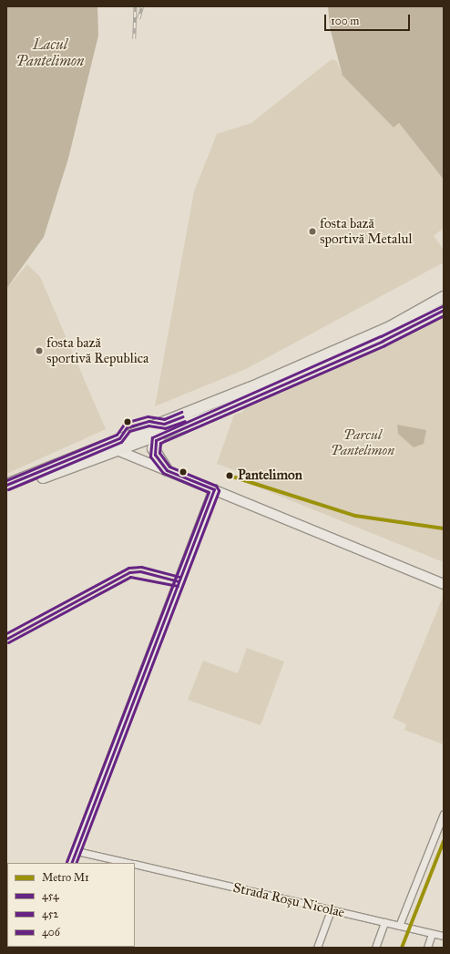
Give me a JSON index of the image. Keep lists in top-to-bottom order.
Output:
{
  "streets": {
    "street": ["Strada Roșu Nicolae"]
  },
  "water": ["Lacul Pantelimon"],
  "parks": ["Parcul Pantelimon"],
  "places": ["fosta bază sportivă Metalul", "fosta bază sportivă Republica", "Pantelimon"],
  "lines": [
    "transit line 406",
    "transit line 454",
    "transit line 452",
    "metro line M1"
  ],
  "legend": [
    "Metro M1",
    "454",
    "452",
    "406"
  ],
  "scale_bar": "100 m"
}
